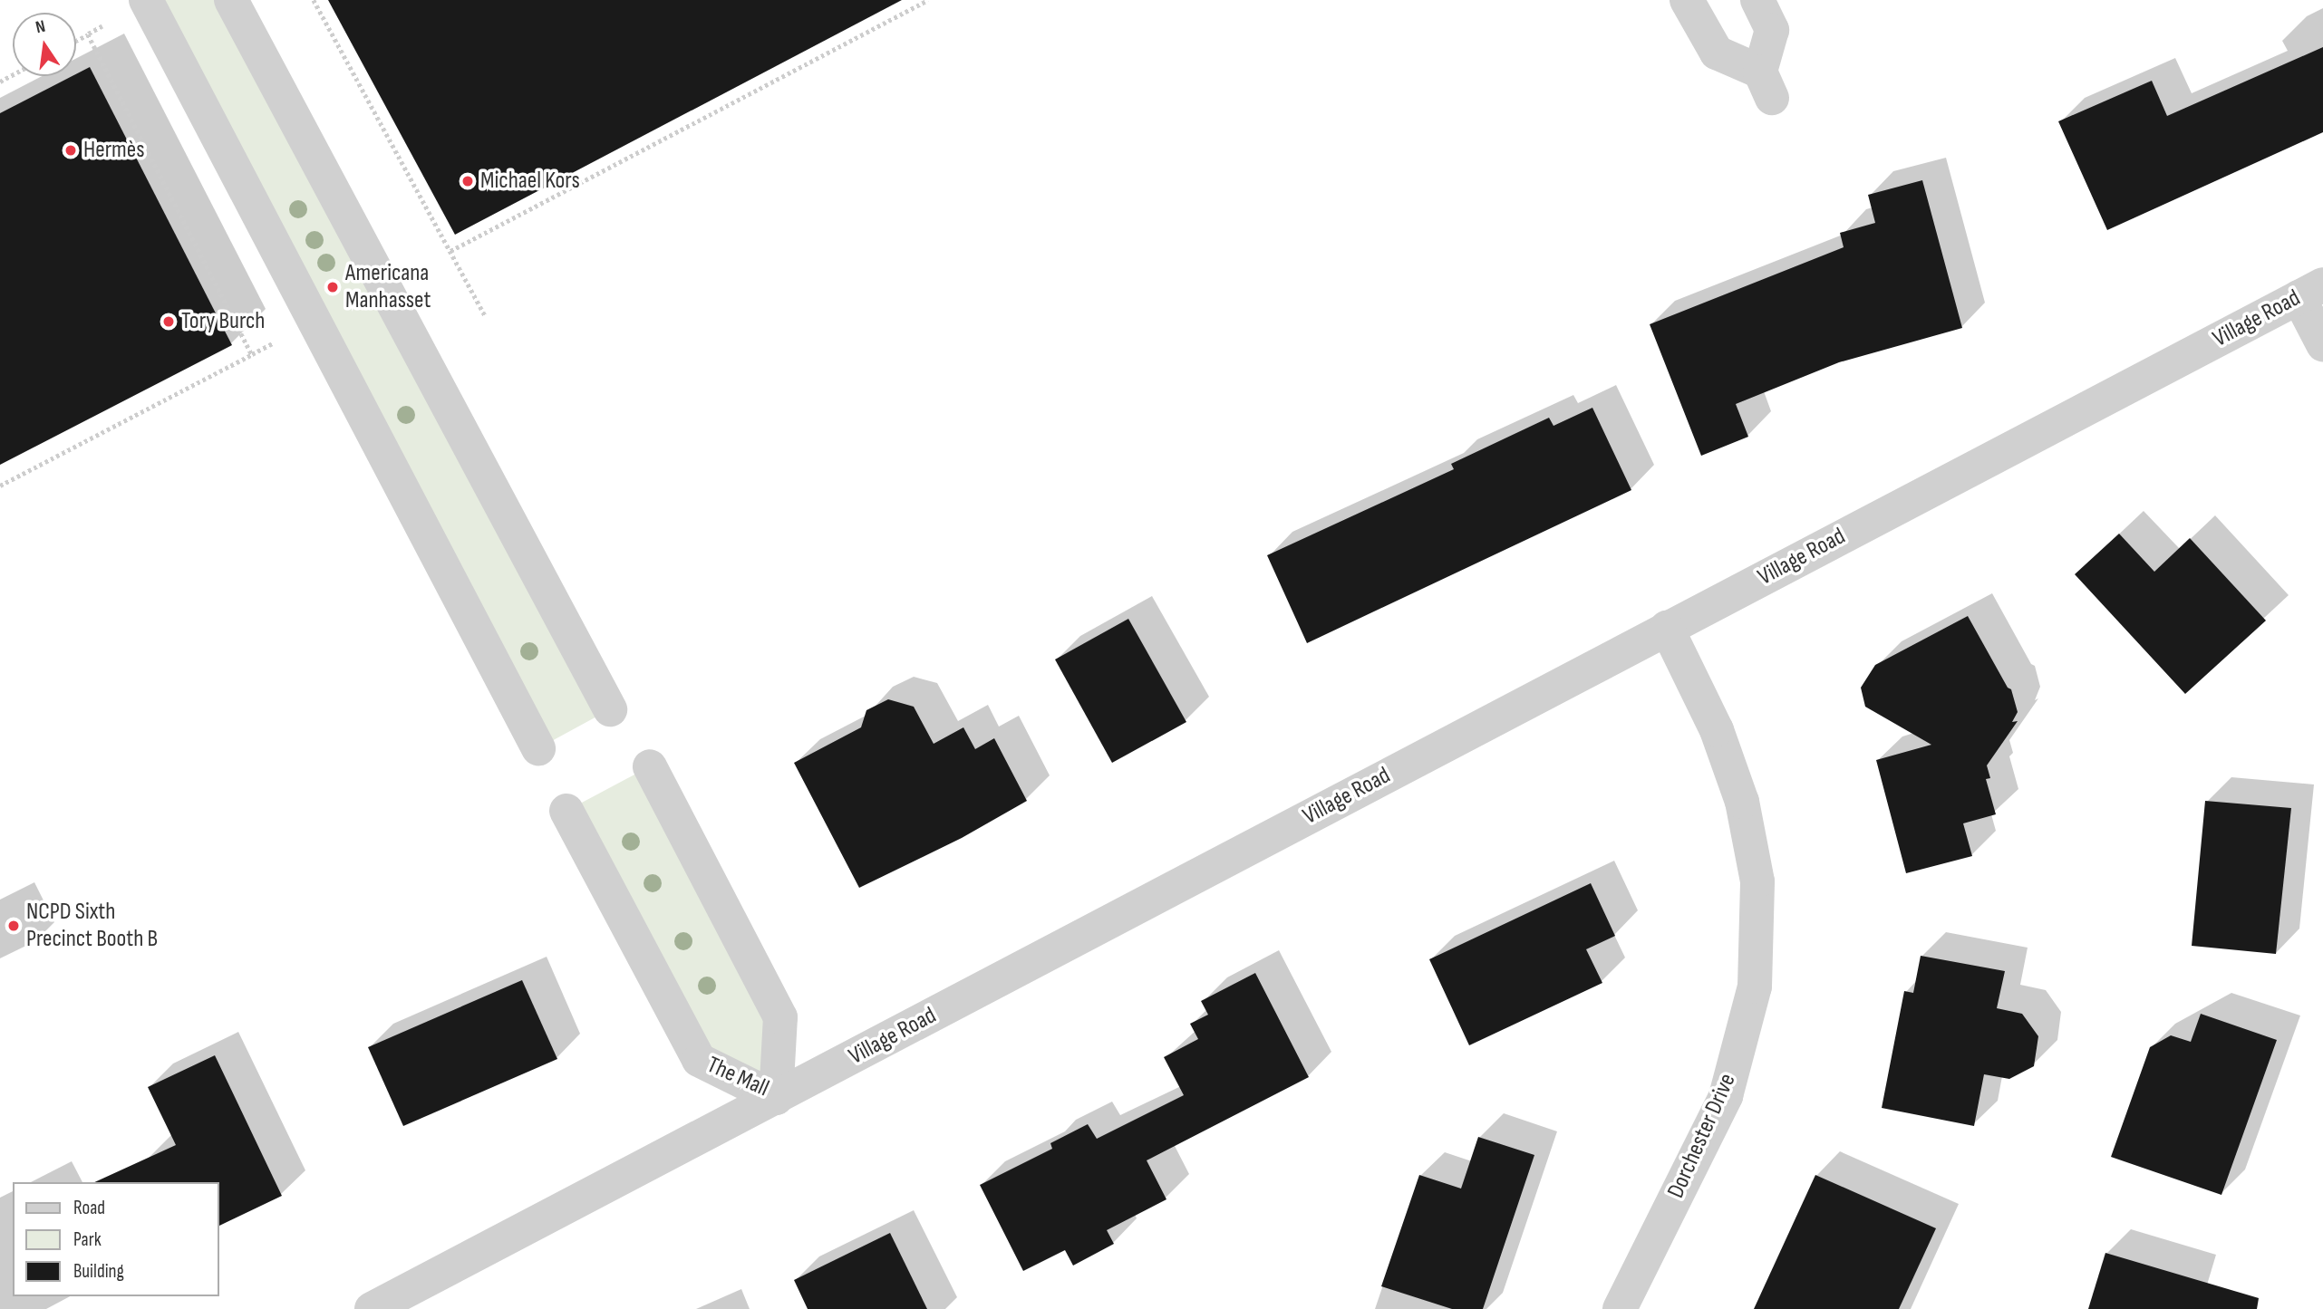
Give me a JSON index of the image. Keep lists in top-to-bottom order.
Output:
{
  "streets": {
    "street": ["Village Road", "The Mall", "Dorchester Drive"]
  },
  "crossings": [
    ["Village Road", "The Mall"],
    ["Village Road", "Dorchester Drive"]
  ],
  "places": [
    "Hermès",
    "Michael Kors",
    "Americana Manhasset",
    "Tory Burch",
    "NCPD Sixth Precinct Booth B"
  ],
  "legend": ["Road", "Park", "Building"],
  "north": "top"
}
